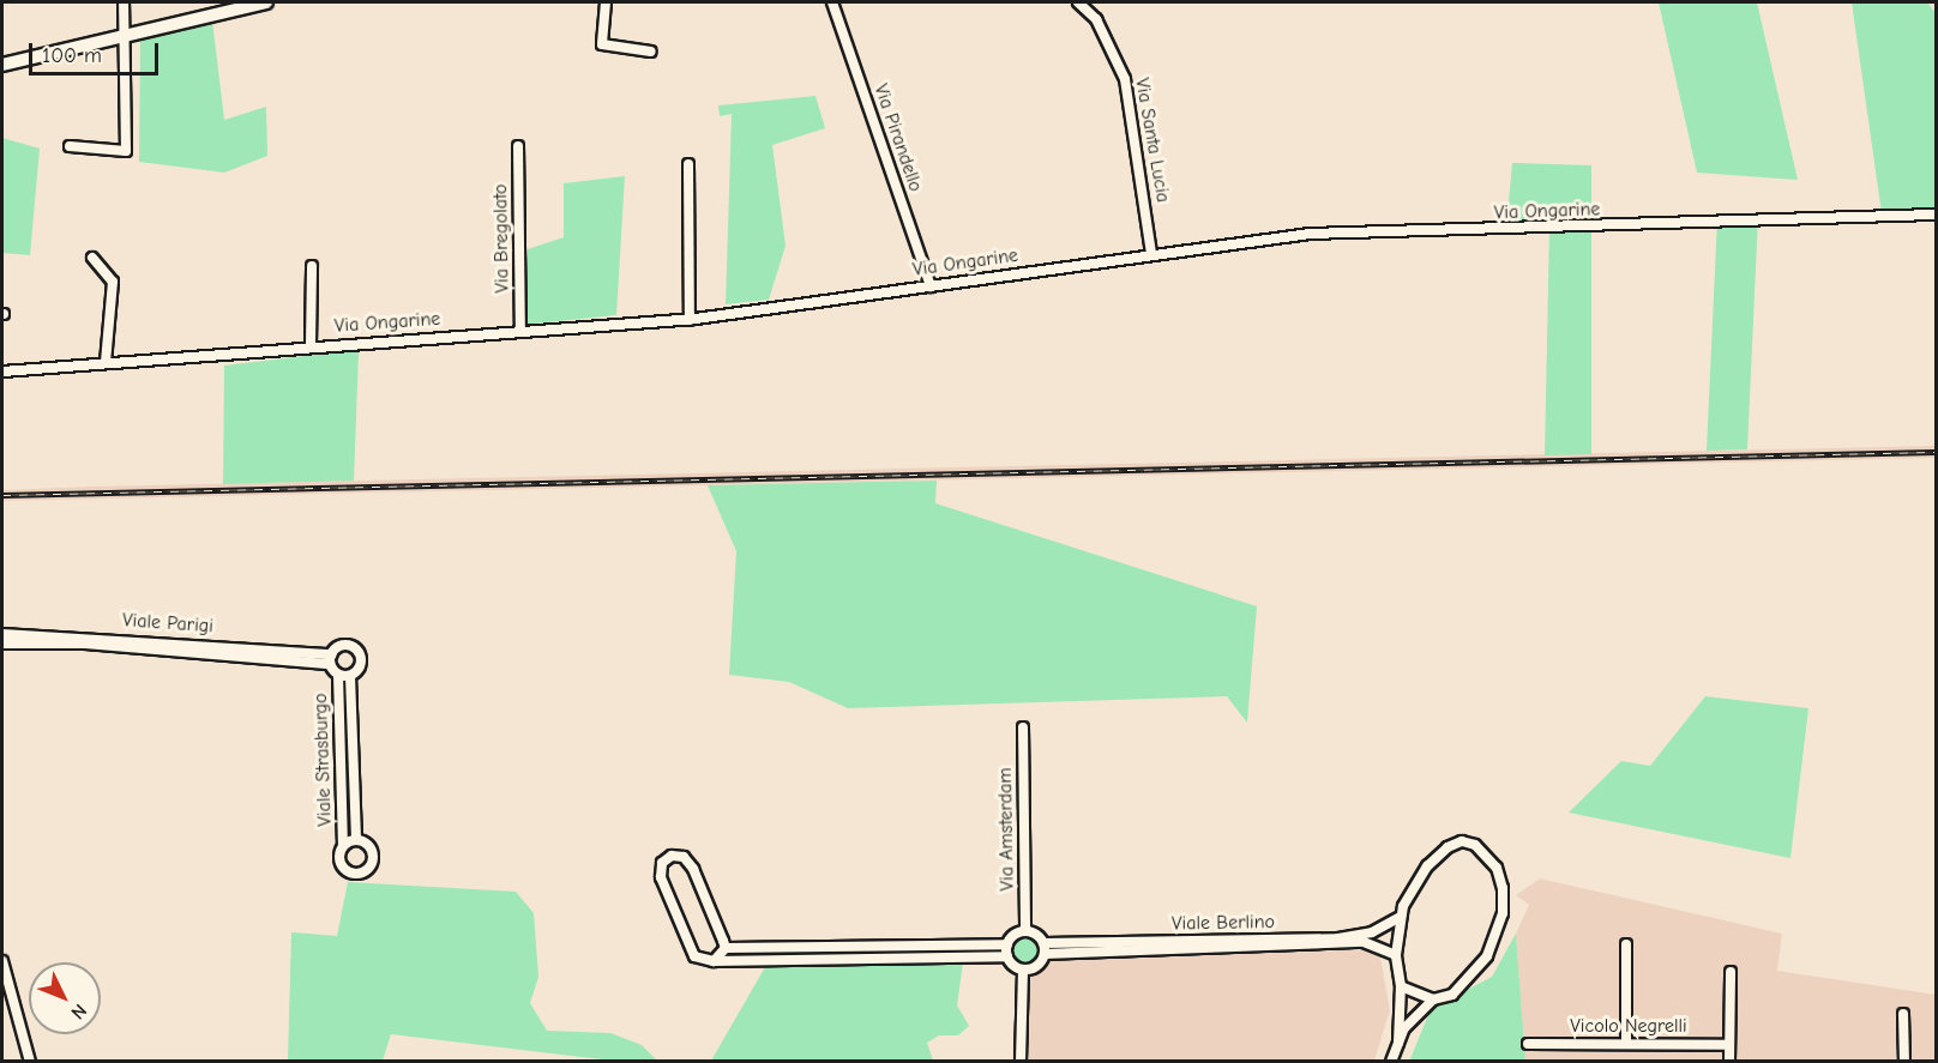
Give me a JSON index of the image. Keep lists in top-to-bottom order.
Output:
{
  "streets": {
    "street": [
      "Via Pirandello",
      "Via Santa Lucia",
      "Via Ongarine",
      "Via Bregolato",
      "Viale Parigi",
      "Viale Strasburgo",
      "Via Amsterdam",
      "Viale Berlino",
      "Vicolo Negrelli"
    ]
  },
  "crossings": [
    ["Via Pirandello", "Via Ongarine"],
    ["Via Santa Lucia", "Via Ongarine"],
    ["Via Ongarine", "Via Bregolato"],
    ["Viale Parigi", "Viale Strasburgo"],
    ["Via Amsterdam", "Viale Berlino"]
  ],
  "scale_bar": "100 m",
  "north": "bottom right"
}
